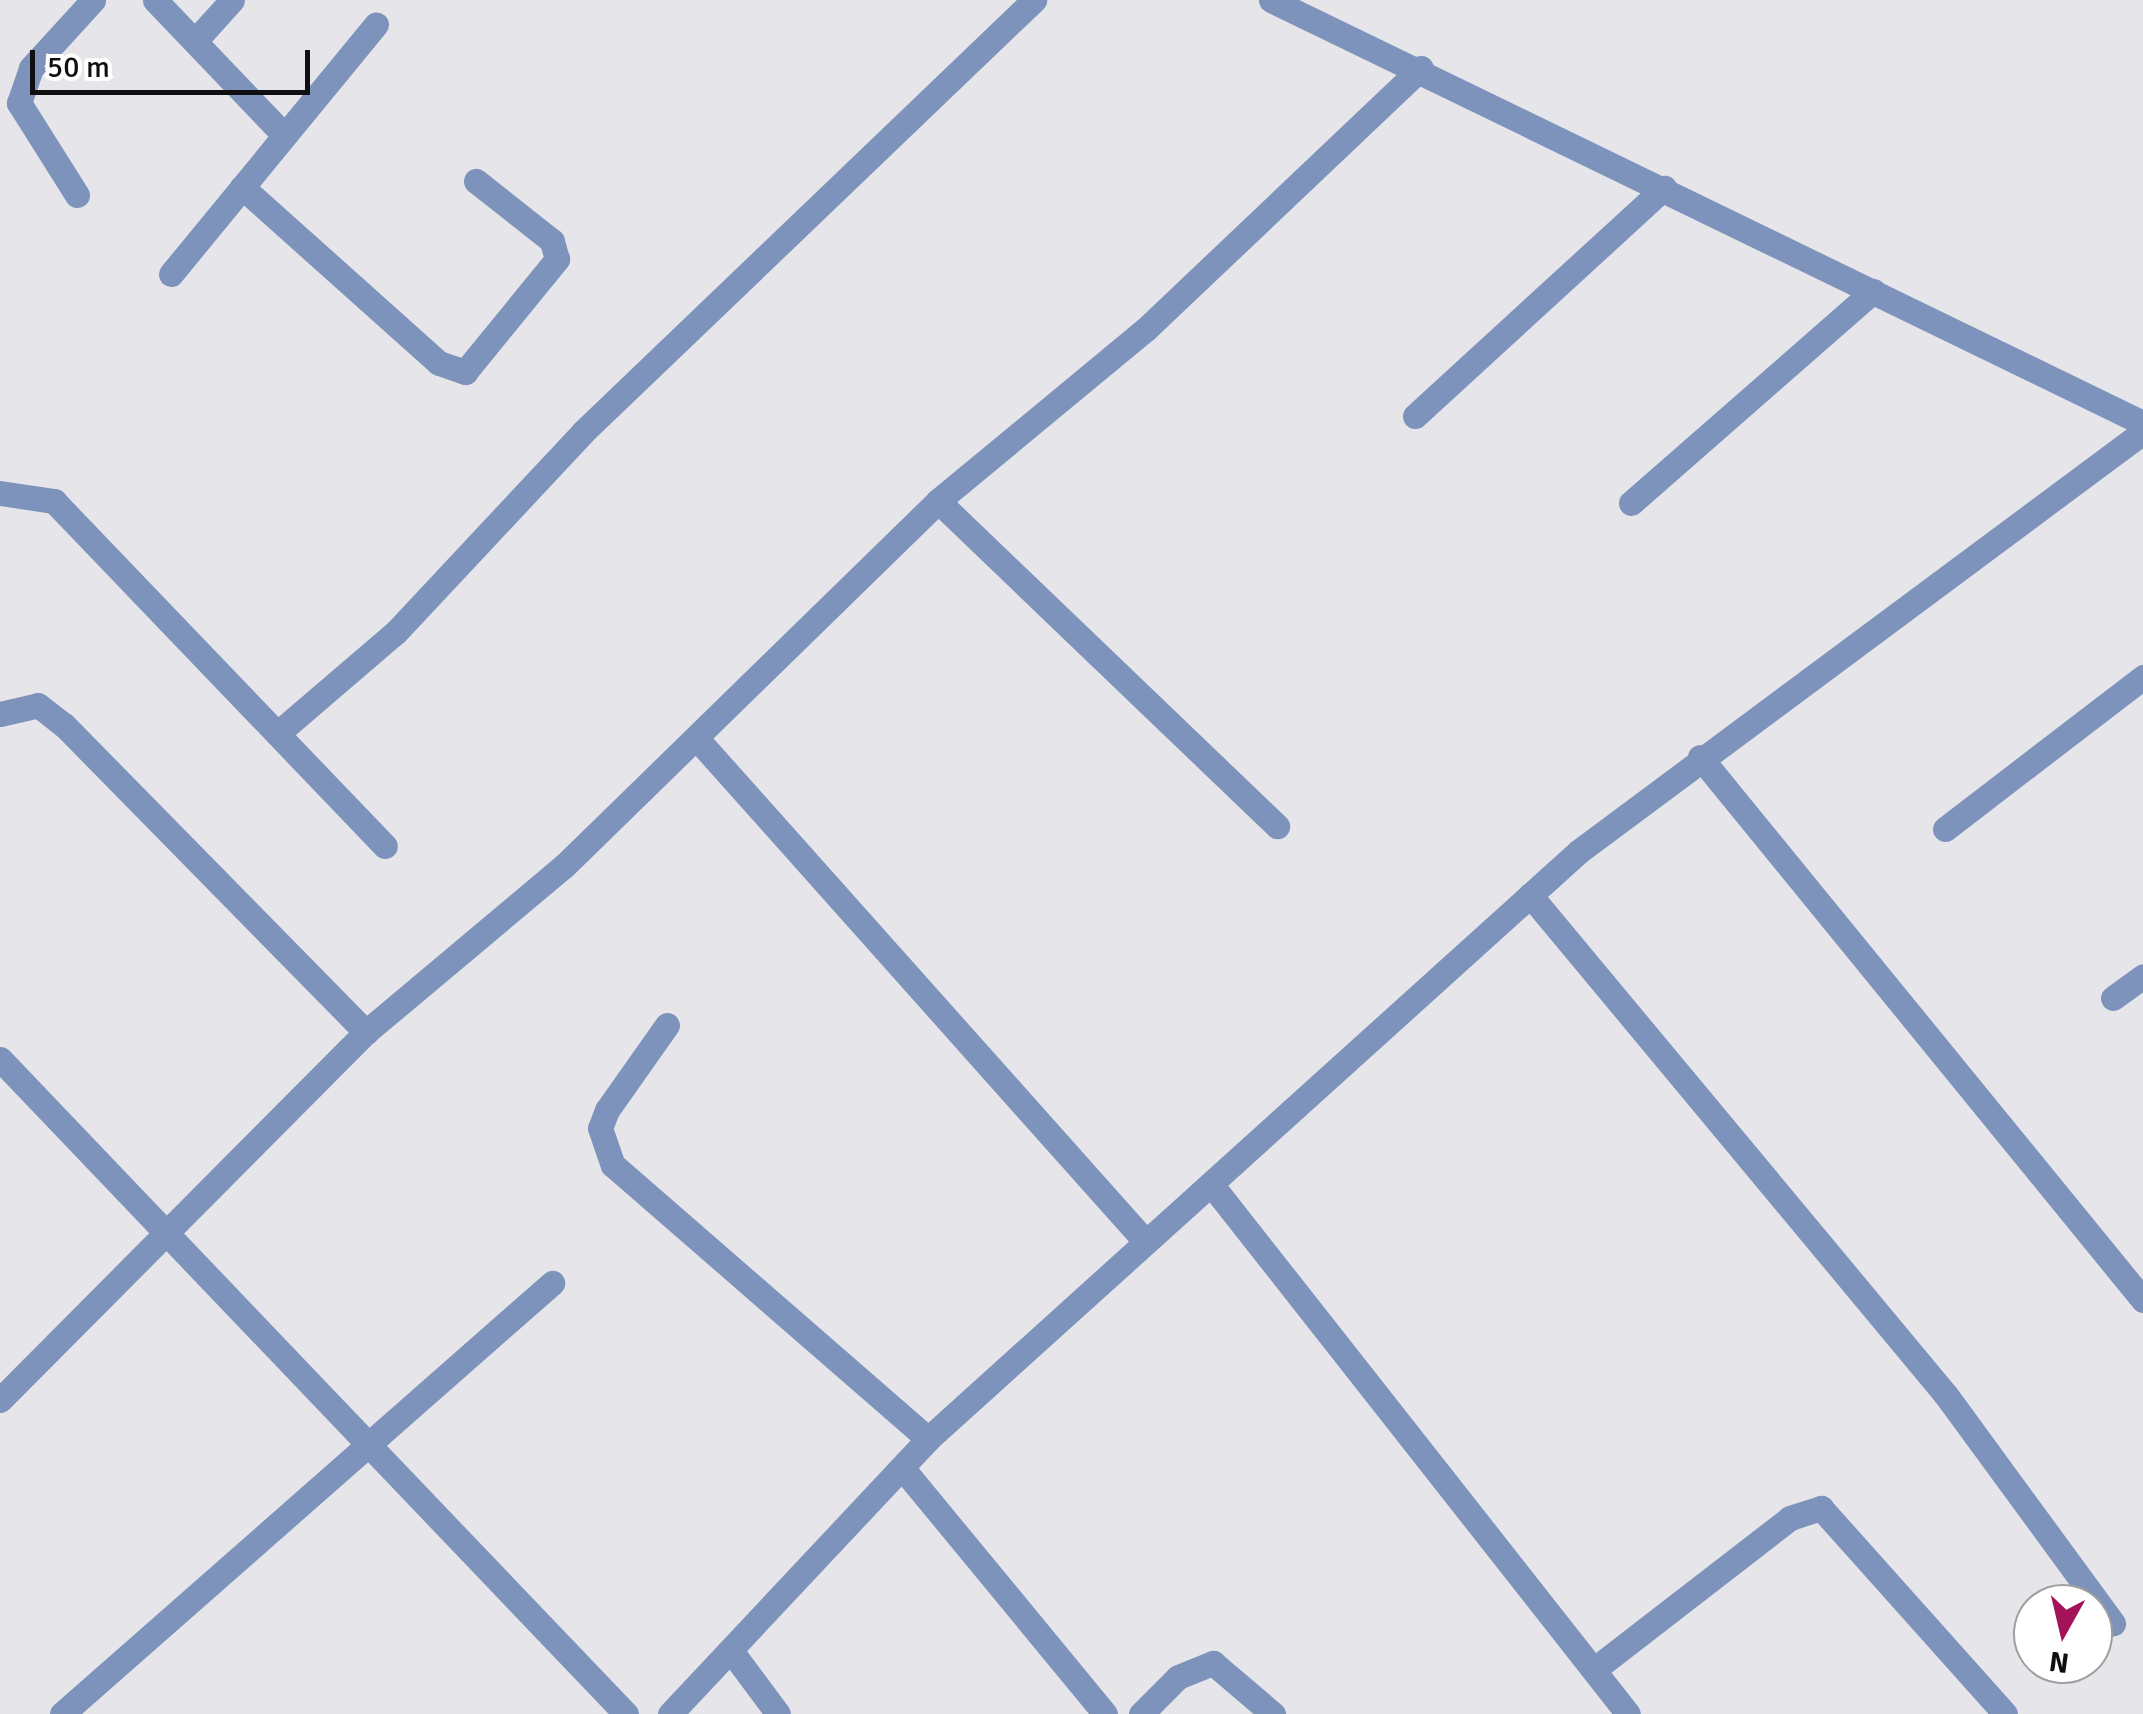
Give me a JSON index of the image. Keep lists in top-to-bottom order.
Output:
{
  "scale_bar": "50 m",
  "north": "bottom"
}
